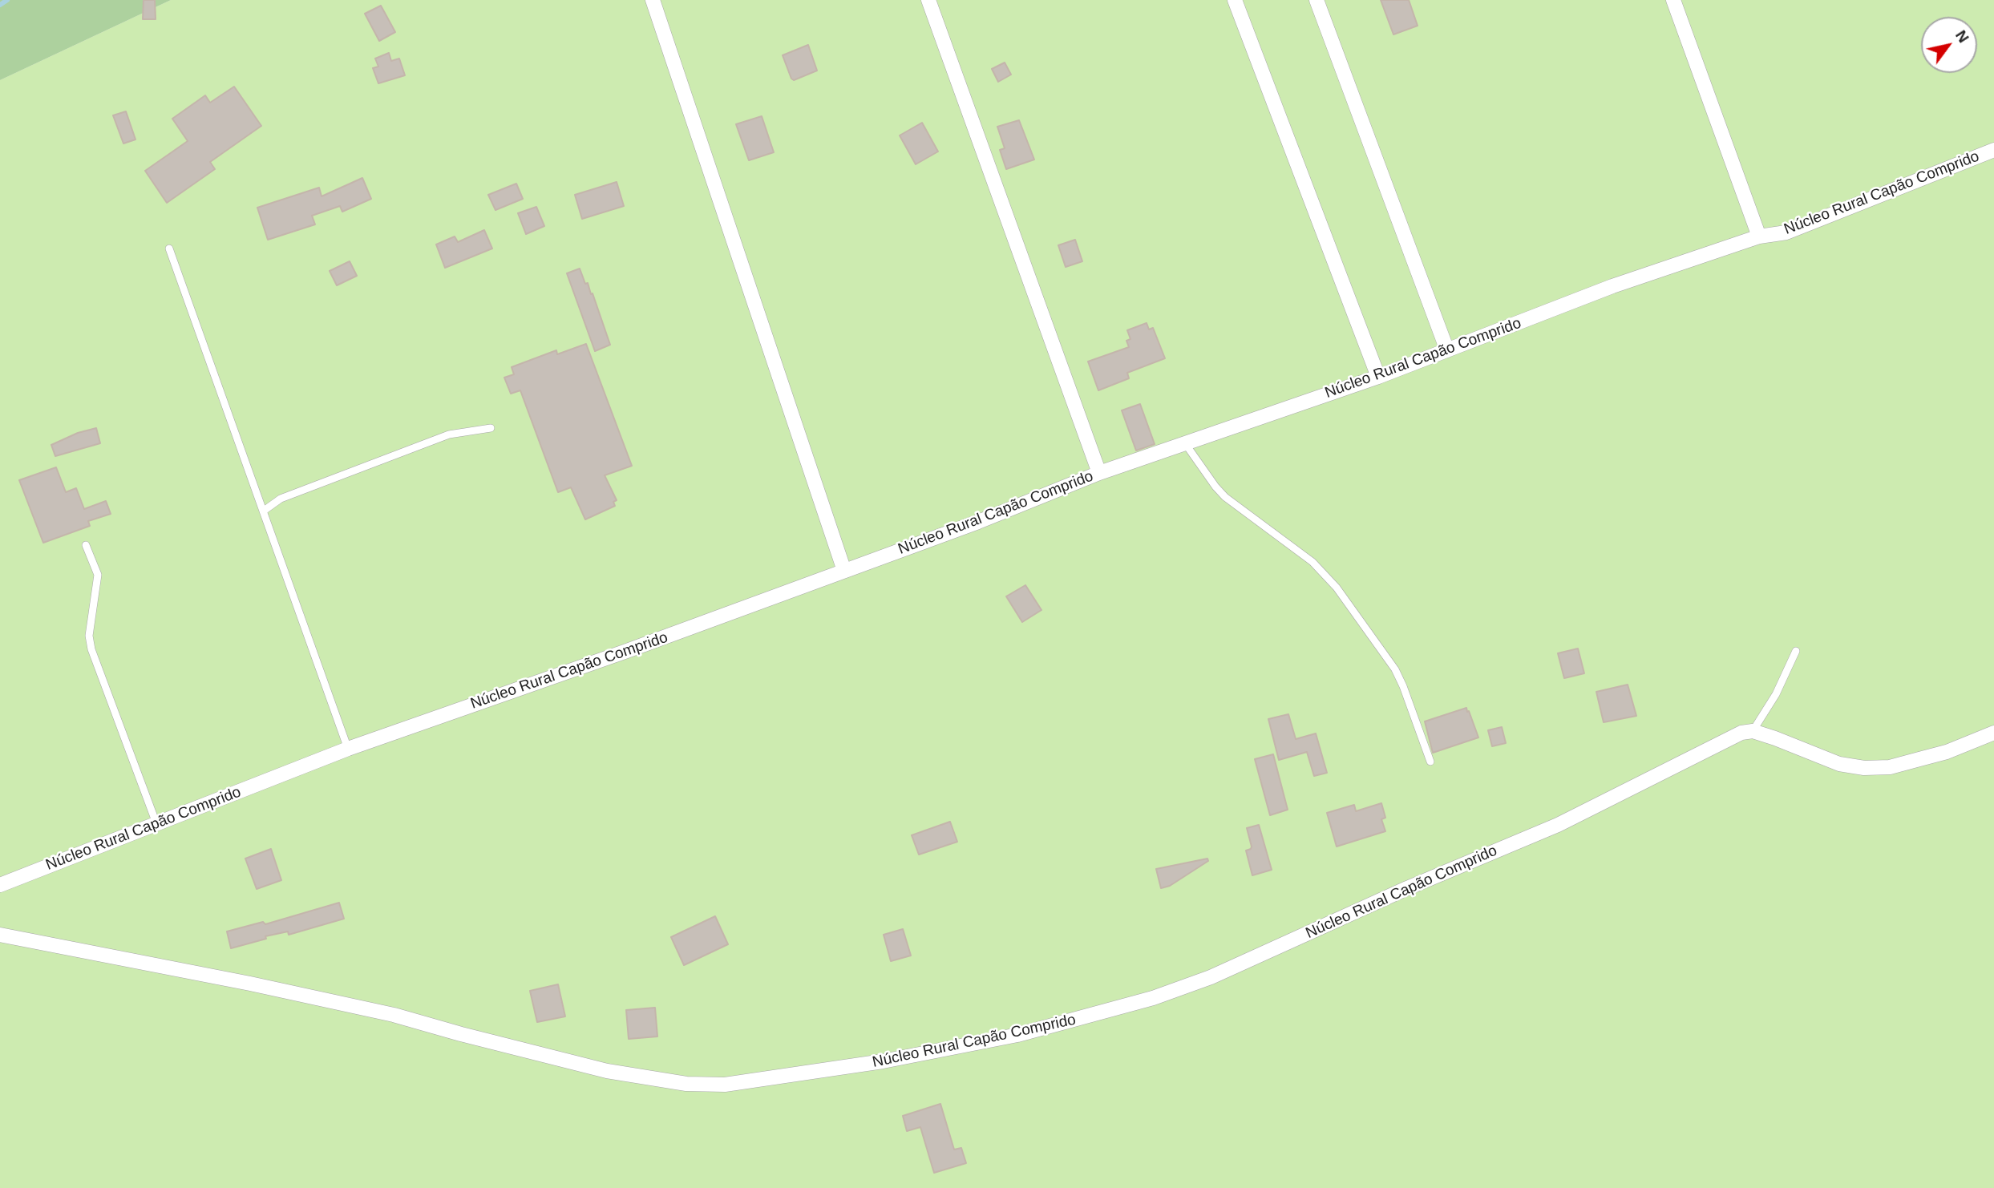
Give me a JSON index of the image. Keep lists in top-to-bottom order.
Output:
{
  "streets": {
    "street": ["Núcleo Rural Capão Comprido"]
  },
  "north": "top right"
}
